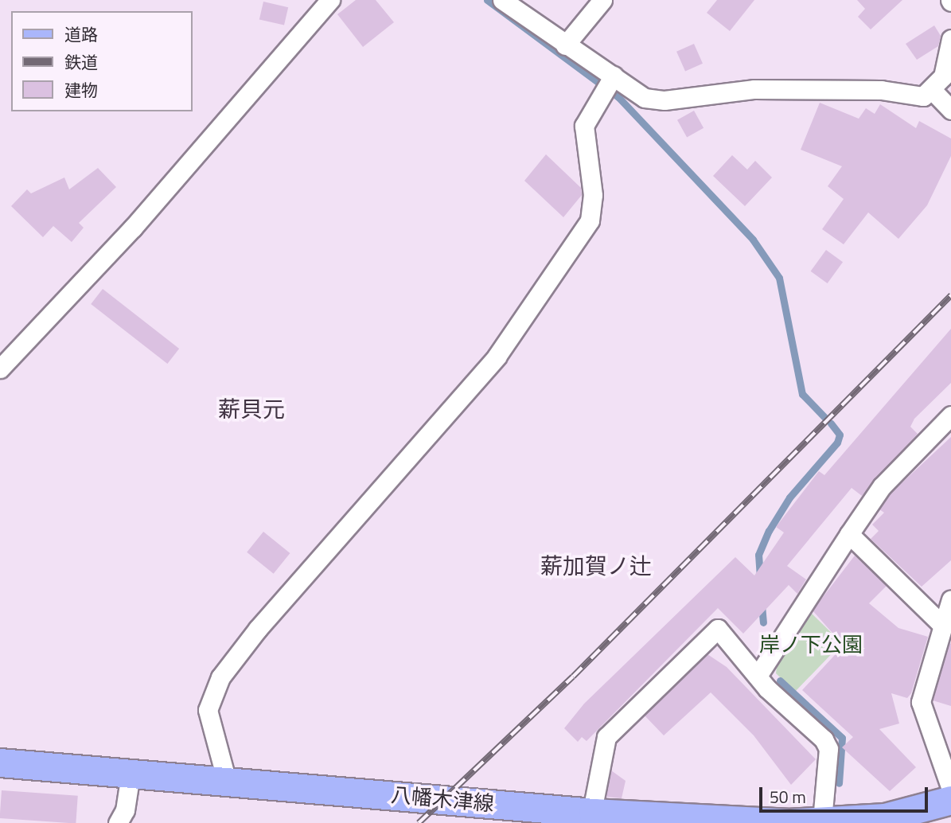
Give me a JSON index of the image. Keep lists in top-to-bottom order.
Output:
{
  "streets": {
    "main road": ["八幡木津線"]
  },
  "districts": ["薪貝元", "薪加賀ノ辻"],
  "parks": ["岸ノ下公園"],
  "legend": ["道路", "鉄道", "建物"],
  "scale_bar": "50 m"
}
